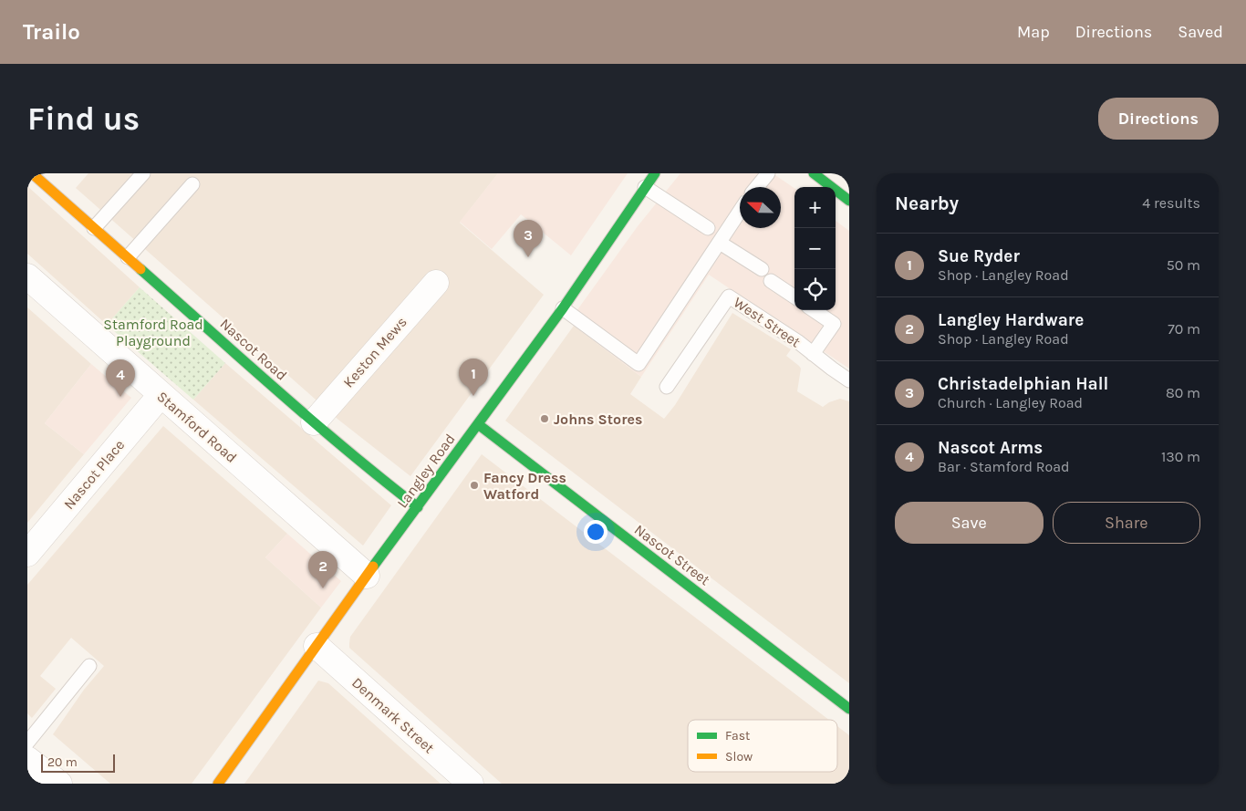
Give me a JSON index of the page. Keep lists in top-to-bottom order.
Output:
{
  "streets": {
    "street": [
      "Nascot Road",
      "Keston Mews",
      "Stamford Road",
      "Langley Road",
      "Nascot Place",
      "Nascot Street",
      "Denmark Street"
    ],
    "lane": ["West Street"]
  },
  "crossings": [
    ["Nascot Road", "Keston Mews"],
    ["Nascot Road", "Langley Road"],
    ["Stamford Road", "Langley Road"],
    ["Stamford Road", "Nascot Place"],
    ["Langley Road", "Nascot Street"],
    ["Langley Road", "Denmark Street"]
  ],
  "parks": ["Stamford Road Playground"],
  "places": ["Johns Stores", "Fancy Dress Watford"],
  "legend": ["Fast", "Slow"],
  "scale_bar": "20 m",
  "north": "left",
  "page": {
    "header": "Trailo",
    "nav": ["Map", "Directions", "Saved"],
    "buttons": [
      "Directions",
      ["Save", "Share"]
    ],
    "title": "Find us",
    "heading": ["Nearby", "4 results"],
    "map_buttons": ["+", "−"],
    "pins": [
      "3",
      "1",
      "4",
      "2"
    ],
    "list": [
      {
        "mark": "1",
        "name": "Sue Ryder",
        "note": "Shop · Langley Road",
        "value": "50 m"
      },
      {
        "mark": "2",
        "name": "Langley Hardware",
        "note": "Shop · Langley Road",
        "value": "70 m"
      },
      {
        "mark": "3",
        "name": "Christadelphian Hall",
        "note": "Church · Langley Road",
        "value": "80 m"
      },
      {
        "mark": "4",
        "name": "Nascot Arms",
        "note": "Bar · Stamford Road",
        "value": "130 m"
      }
    ],
    "scale": "20 m"
  }
}
